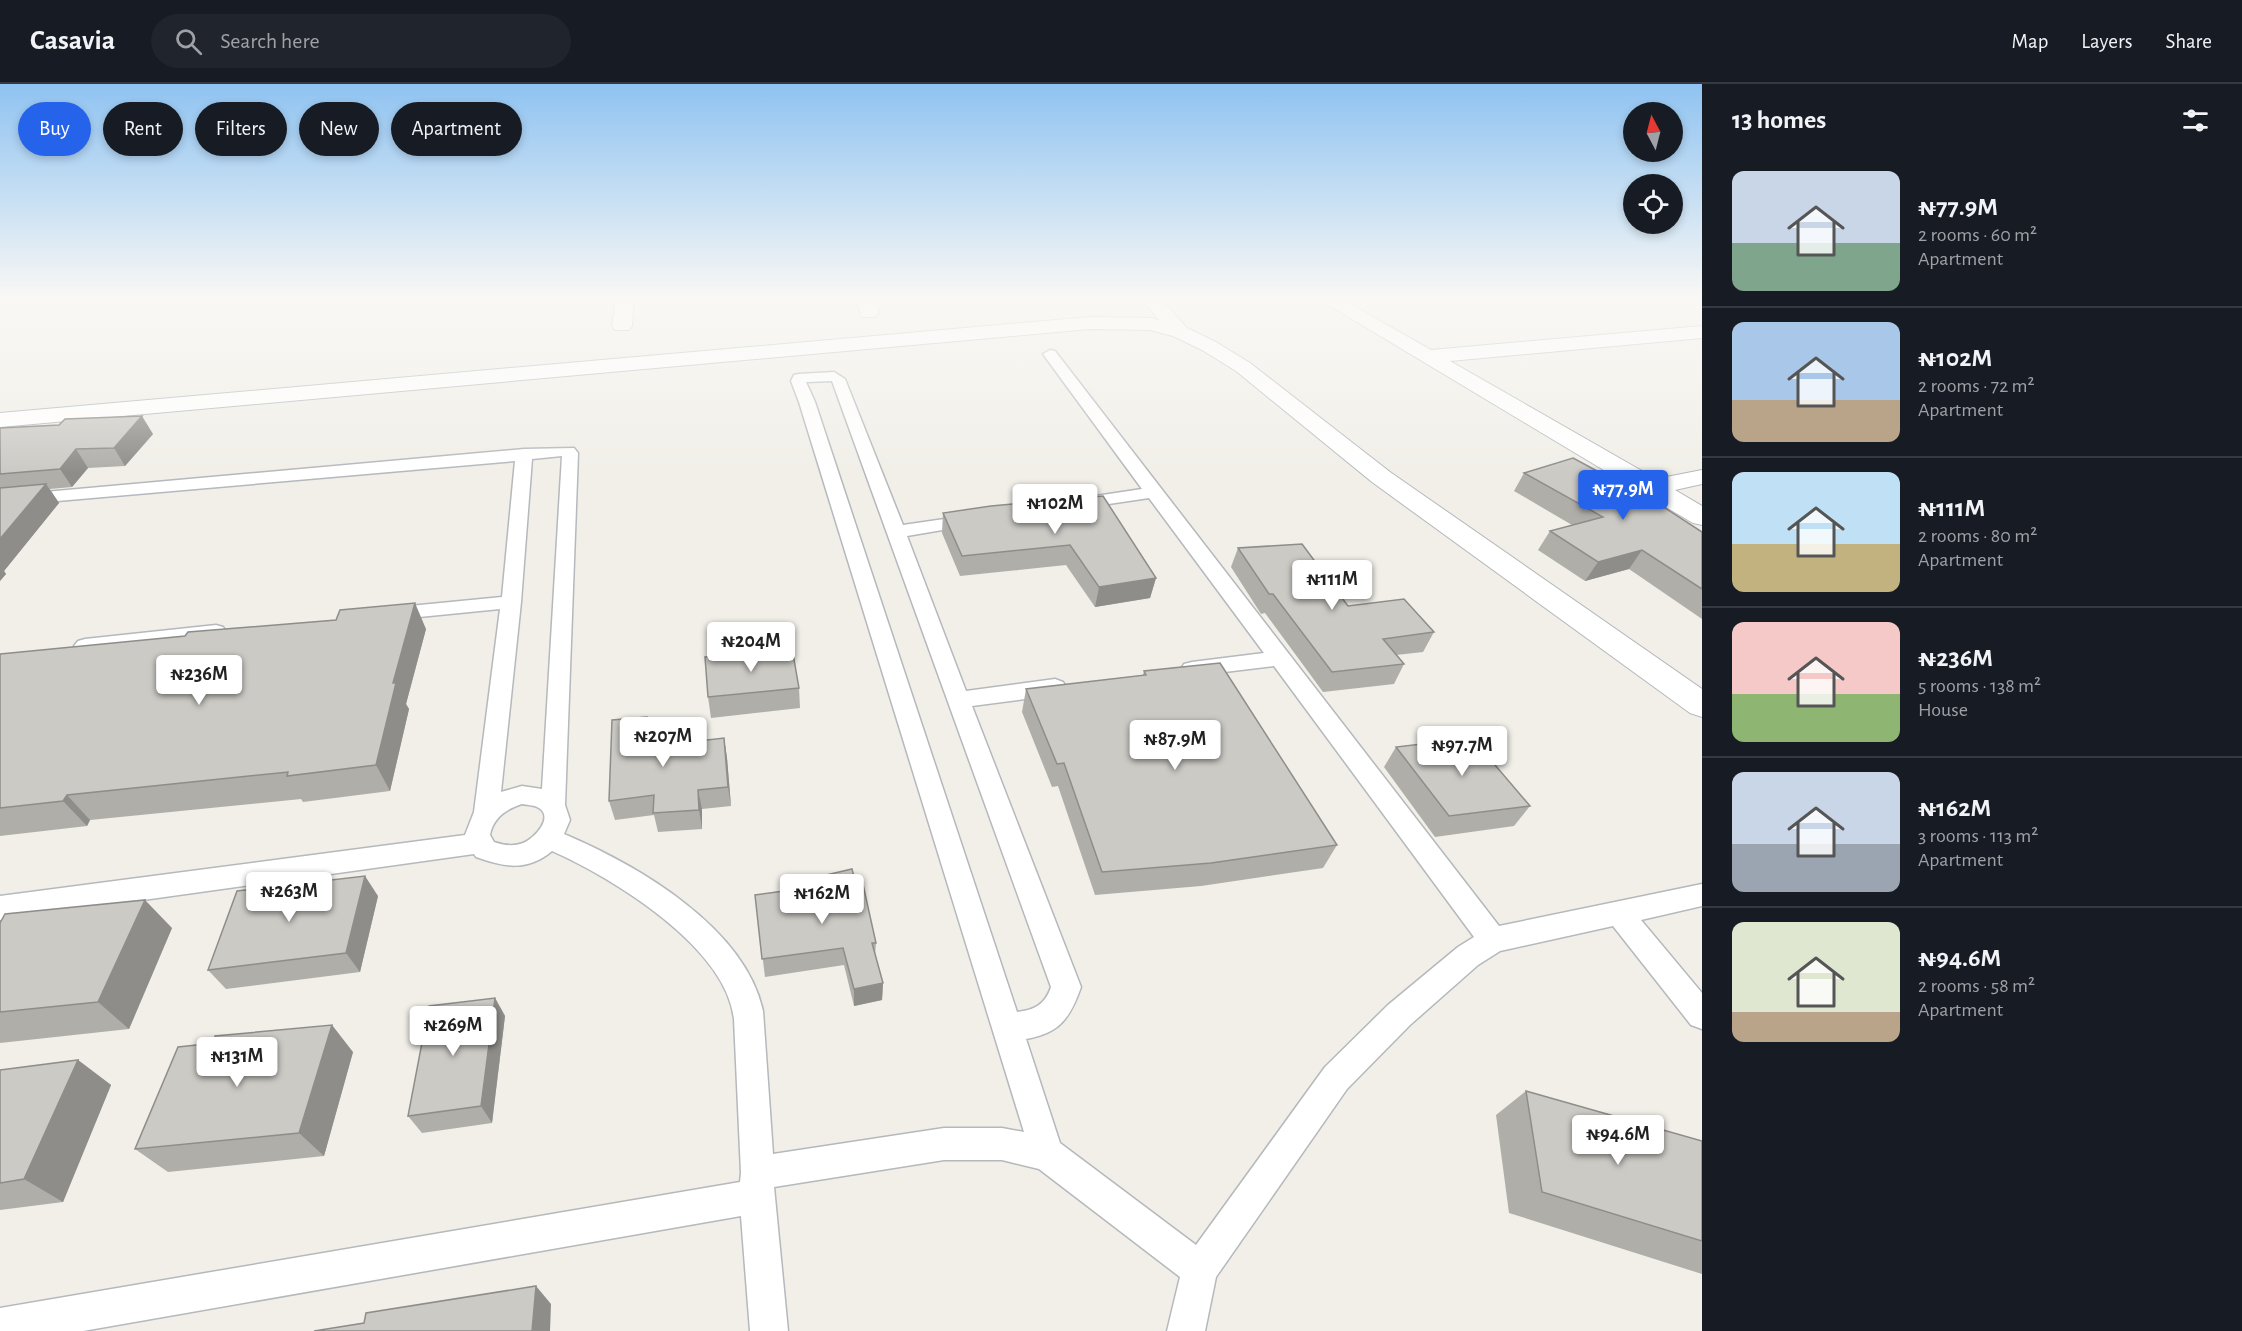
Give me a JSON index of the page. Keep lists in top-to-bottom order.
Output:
{
  "north": "top",
  "page": {
    "header": "Casavia",
    "search": "Search here",
    "nav": ["Map", "Layers", "Share"],
    "heading": "13 homes",
    "chip": [
      "Buy",
      "Rent",
      "Filters",
      "New",
      "Apartment"
    ],
    "list": [
      {
        "name": "₦77.9M",
        "note": "2 rooms · 60 m² · Apartment"
      },
      {
        "name": "₦102M",
        "note": "2 rooms · 72 m² · Apartment"
      },
      {
        "name": "₦111M",
        "note": "2 rooms · 80 m² · Apartment"
      },
      {
        "name": "₦236M",
        "note": "5 rooms · 138 m² · House"
      },
      {
        "name": "₦162M",
        "note": "3 rooms · 113 m² · Apartment"
      },
      {
        "name": "₦94.6M",
        "note": "2 rooms · 58 m² · Apartment"
      }
    ],
    "price": [
      "₦77.9M",
      "₦102M",
      "₦111M",
      "₦204M",
      "₦236M",
      "₦207M",
      "₦87.9M",
      "₦97.7M",
      "₦263M",
      "₦162M",
      "₦269M",
      "₦131M",
      "₦94.6M"
    ]
  }
}
